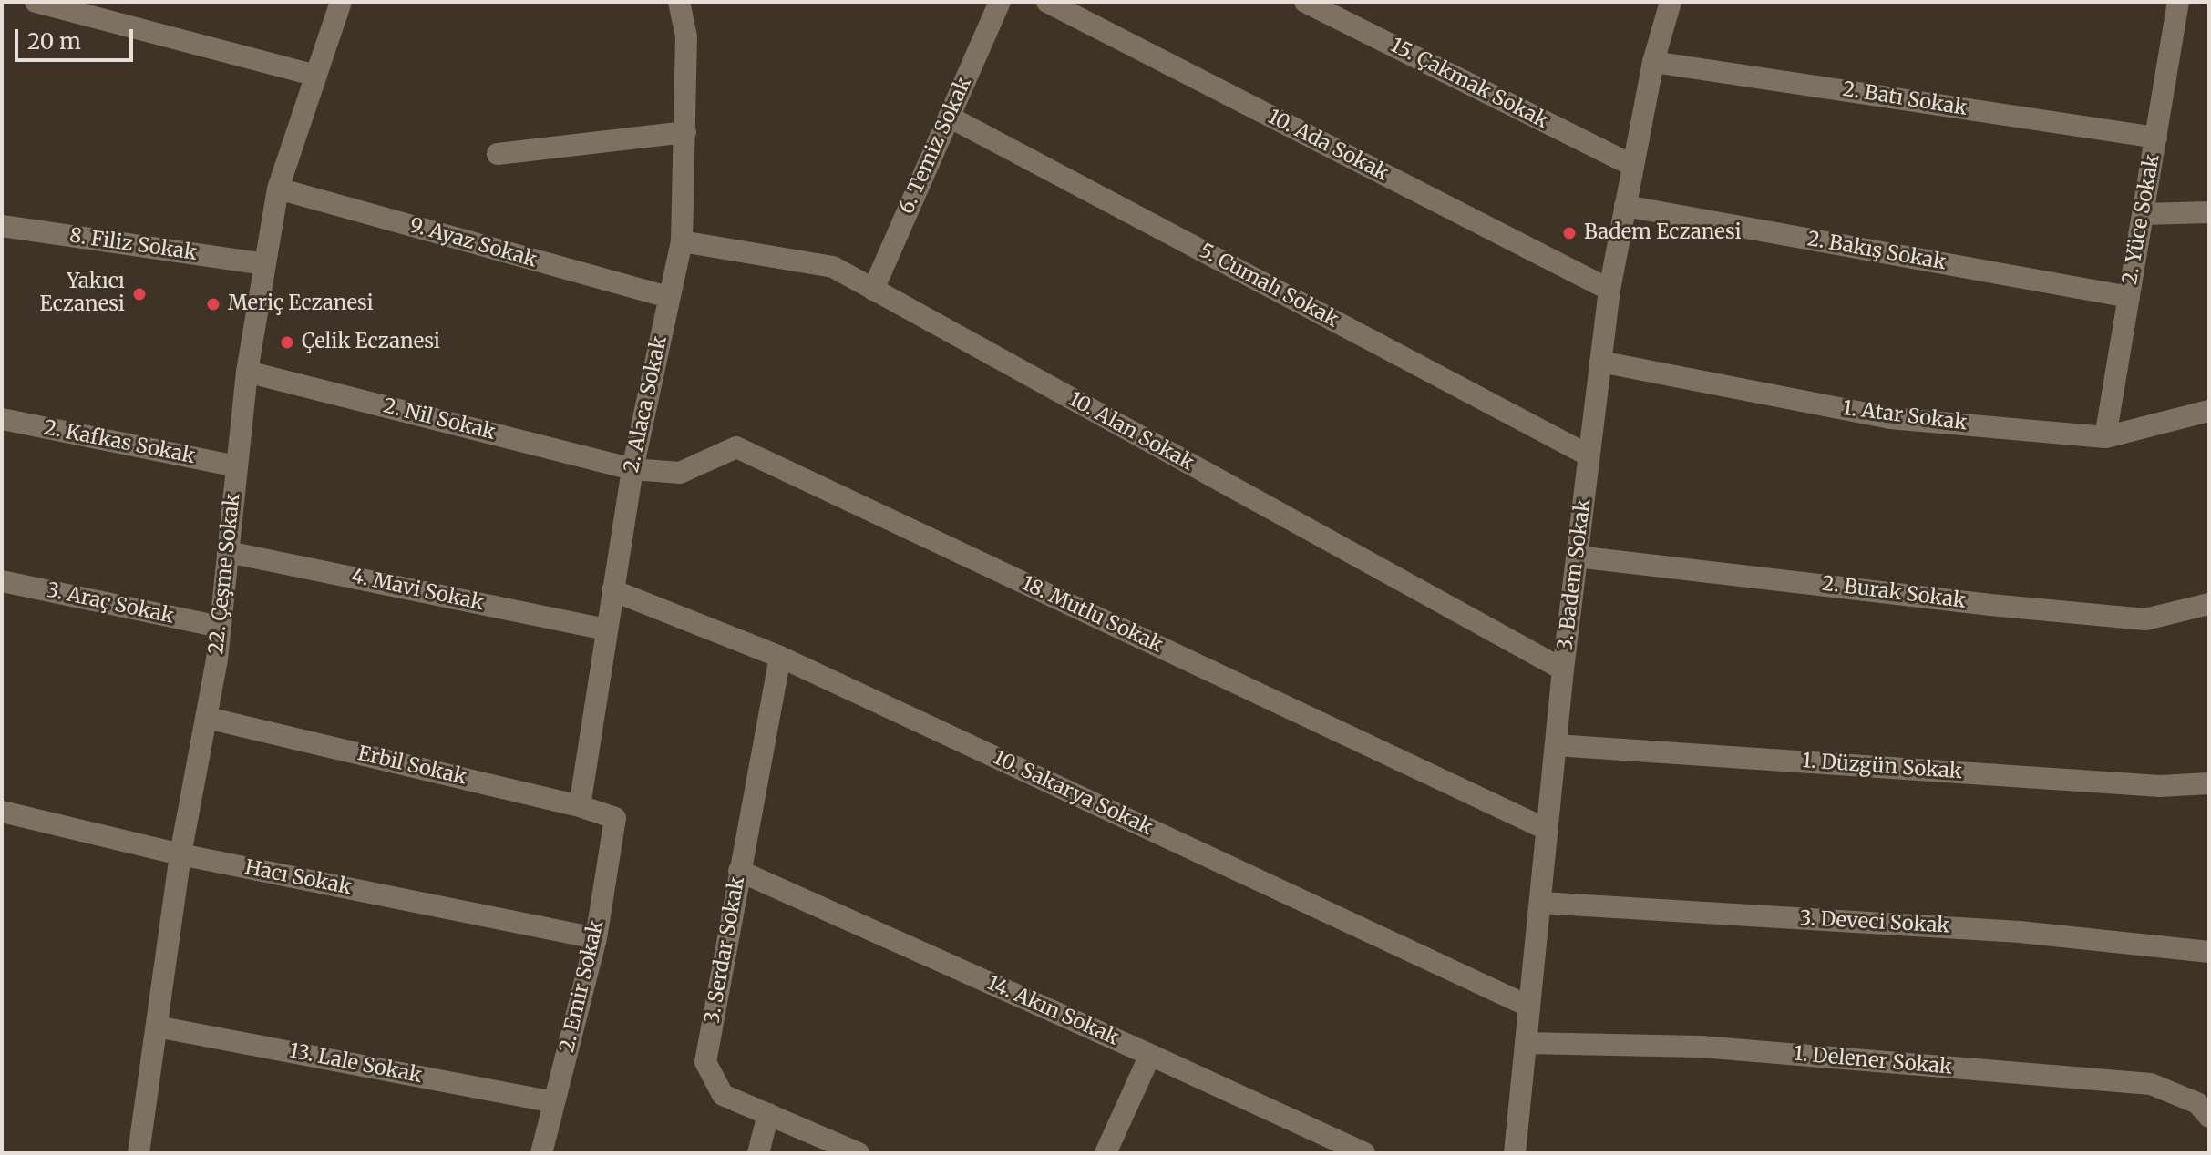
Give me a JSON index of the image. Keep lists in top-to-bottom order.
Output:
{
  "streets": {
    "street": [
      "15. Çakmak Sokak",
      "2. Batı Sokak",
      "6. Temiz Sokak",
      "10. Ada Sokak",
      "2. Yüce Sokak",
      "9. Ayaz Sokak",
      "8. Filiz Sokak",
      "2. Bakış Sokak",
      "5. Cumalı Sokak",
      "2. Alaca Sokak",
      "1. Atar Sokak",
      "2. Nil Sokak",
      "10. Alan Sokak",
      "2. Kafkas Sokak",
      "22. Çeşme Sokak",
      "3. Badem Sokak",
      "4. Mavi Sokak",
      "2. Burak Sokak",
      "3. Araç Sokak",
      "18. Mutlu Sokak",
      "Erbil Sokak",
      "1. Düzgün Sokak",
      "10. Sakarya Sokak",
      "Hacı Sokak",
      "3. Deveci Sokak",
      "3. Serdar Sokak",
      "2. Emir Sokak",
      "14. Akın Sokak",
      "1. Delener Sokak",
      "13. Lale Sokak"
    ]
  },
  "crossings": [
    ["15. Çakmak Sokak", "3. Badem Sokak"],
    ["2. Batı Sokak", "2. Yüce Sokak"],
    ["2. Batı Sokak", "3. Badem Sokak"],
    ["6. Temiz Sokak", "5. Cumalı Sokak"],
    ["6. Temiz Sokak", "10. Alan Sokak"],
    ["10. Ada Sokak", "3. Badem Sokak"],
    ["2. Yüce Sokak", "2. Bakış Sokak"],
    ["2. Yüce Sokak", "1. Atar Sokak"],
    ["9. Ayaz Sokak", "2. Alaca Sokak"],
    ["9. Ayaz Sokak", "22. Çeşme Sokak"],
    ["8. Filiz Sokak", "22. Çeşme Sokak"],
    ["2. Bakış Sokak", "3. Badem Sokak"],
    ["5. Cumalı Sokak", "3. Badem Sokak"],
    ["2. Alaca Sokak", "2. Nil Sokak"],
    ["2. Alaca Sokak", "10. Alan Sokak"],
    ["2. Alaca Sokak", "4. Mavi Sokak"],
    ["2. Alaca Sokak", "18. Mutlu Sokak"],
    ["2. Alaca Sokak", "Erbil Sokak"],
    ["2. Alaca Sokak", "10. Sakarya Sokak"],
    ["1. Atar Sokak", "3. Badem Sokak"],
    ["2. Nil Sokak", "22. Çeşme Sokak"],
    ["2. Nil Sokak", "18. Mutlu Sokak"],
    ["10. Alan Sokak", "3. Badem Sokak"],
    ["2. Kafkas Sokak", "22. Çeşme Sokak"],
    ["22. Çeşme Sokak", "4. Mavi Sokak"],
    ["22. Çeşme Sokak", "3. Araç Sokak"],
    ["22. Çeşme Sokak", "Erbil Sokak"],
    ["22. Çeşme Sokak", "Hacı Sokak"],
    ["22. Çeşme Sokak", "13. Lale Sokak"],
    ["3. Badem Sokak", "2. Burak Sokak"],
    ["3. Badem Sokak", "18. Mutlu Sokak"],
    ["3. Badem Sokak", "1. Düzgün Sokak"],
    ["3. Badem Sokak", "10. Sakarya Sokak"],
    ["3. Badem Sokak", "3. Deveci Sokak"],
    ["3. Badem Sokak", "1. Delener Sokak"],
    ["Erbil Sokak", "2. Emir Sokak"],
    ["10. Sakarya Sokak", "3. Serdar Sokak"],
    ["Hacı Sokak", "2. Emir Sokak"],
    ["3. Serdar Sokak", "14. Akın Sokak"],
    ["2. Emir Sokak", "13. Lale Sokak"]
  ],
  "places": [
    "Badem Eczanesi",
    "Yakıcı Eczanesi",
    "Meriç Eczanesi",
    "Çelik Eczanesi"
  ],
  "scale_bar": "20 m"
}
